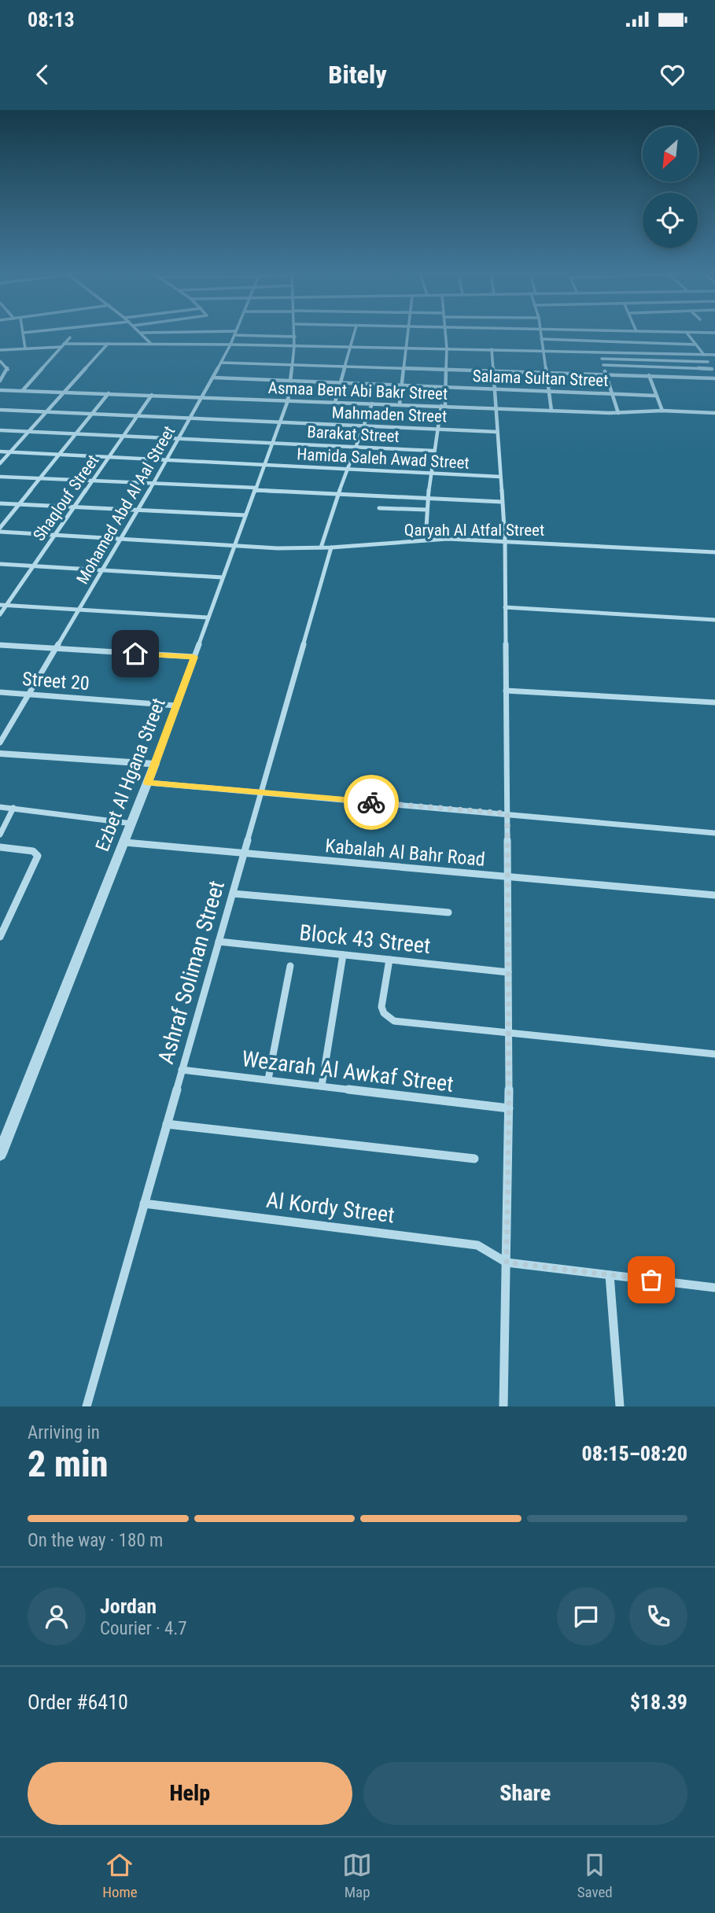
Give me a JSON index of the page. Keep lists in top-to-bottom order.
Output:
{
  "streets": {
    "street": [
      "Salama Sultan Street",
      "Asmaa Bent Abi Bakr Street",
      "Mahmaden Street",
      "Barakat Street",
      "Hamida Saleh Awad Street",
      "Shaqlouf Street",
      "Mohamed Abd Al Aal Street",
      "Qaryah Al Atfal Street",
      "Street 20",
      "Ezbet Al Hgana Street",
      "Kabalah Al Bahr Road",
      "Block 43 Street",
      "Ashraf Soliman Street",
      "Wezarah Al Awkaf Street",
      "Al Kordy Street"
    ]
  },
  "crossings": [
    ["Salama Sultan Street", "Mohamed Abd Al Aal Street"],
    ["Salama Sultan Street", "Ezbet Al Hgana Street"],
    ["Asmaa Bent Abi Bakr Street", "Shaqlouf Street"],
    ["Asmaa Bent Abi Bakr Street", "Mohamed Abd Al Aal Street"],
    ["Asmaa Bent Abi Bakr Street", "Ezbet Al Hgana Street"],
    ["Mahmaden Street", "Shaqlouf Street"],
    ["Mahmaden Street", "Mohamed Abd Al Aal Street"],
    ["Mahmaden Street", "Ezbet Al Hgana Street"],
    ["Barakat Street", "Shaqlouf Street"],
    ["Barakat Street", "Mohamed Abd Al Aal Street"],
    ["Barakat Street", "Ezbet Al Hgana Street"],
    ["Hamida Saleh Awad Street", "Shaqlouf Street"],
    ["Hamida Saleh Awad Street", "Mohamed Abd Al Aal Street"],
    ["Hamida Saleh Awad Street", "Ezbet Al Hgana Street"],
    ["Shaqlouf Street", "Qaryah Al Atfal Street"],
    ["Mohamed Abd Al Aal Street", "Qaryah Al Atfal Street"],
    ["Mohamed Abd Al Aal Street", "Street 20"],
    ["Qaryah Al Atfal Street", "Ezbet Al Hgana Street"],
    ["Qaryah Al Atfal Street", "Ashraf Soliman Street"],
    ["Street 20", "Ezbet Al Hgana Street"],
    ["Ezbet Al Hgana Street", "Kabalah Al Bahr Road"],
    ["Kabalah Al Bahr Road", "Ashraf Soliman Street"],
    ["Block 43 Street", "Ashraf Soliman Street"],
    ["Ashraf Soliman Street", "Wezarah Al Awkaf Street"],
    ["Ashraf Soliman Street", "Al Kordy Street"]
  ],
  "north": "bottom left",
  "page": {
    "status": "08:13",
    "header": "Bitely",
    "heading": ["2 min", "Arriving in", "08:15–08:20"],
    "panel": [
      "Jordan",
      "Courier · 4.7",
      "Order #6410",
      "$18.39"
    ],
    "bar": "On the way · 180 m",
    "buttons": ["Help", "Share"],
    "tabs": ["Home", "Map", "Saved"]
  }
}
